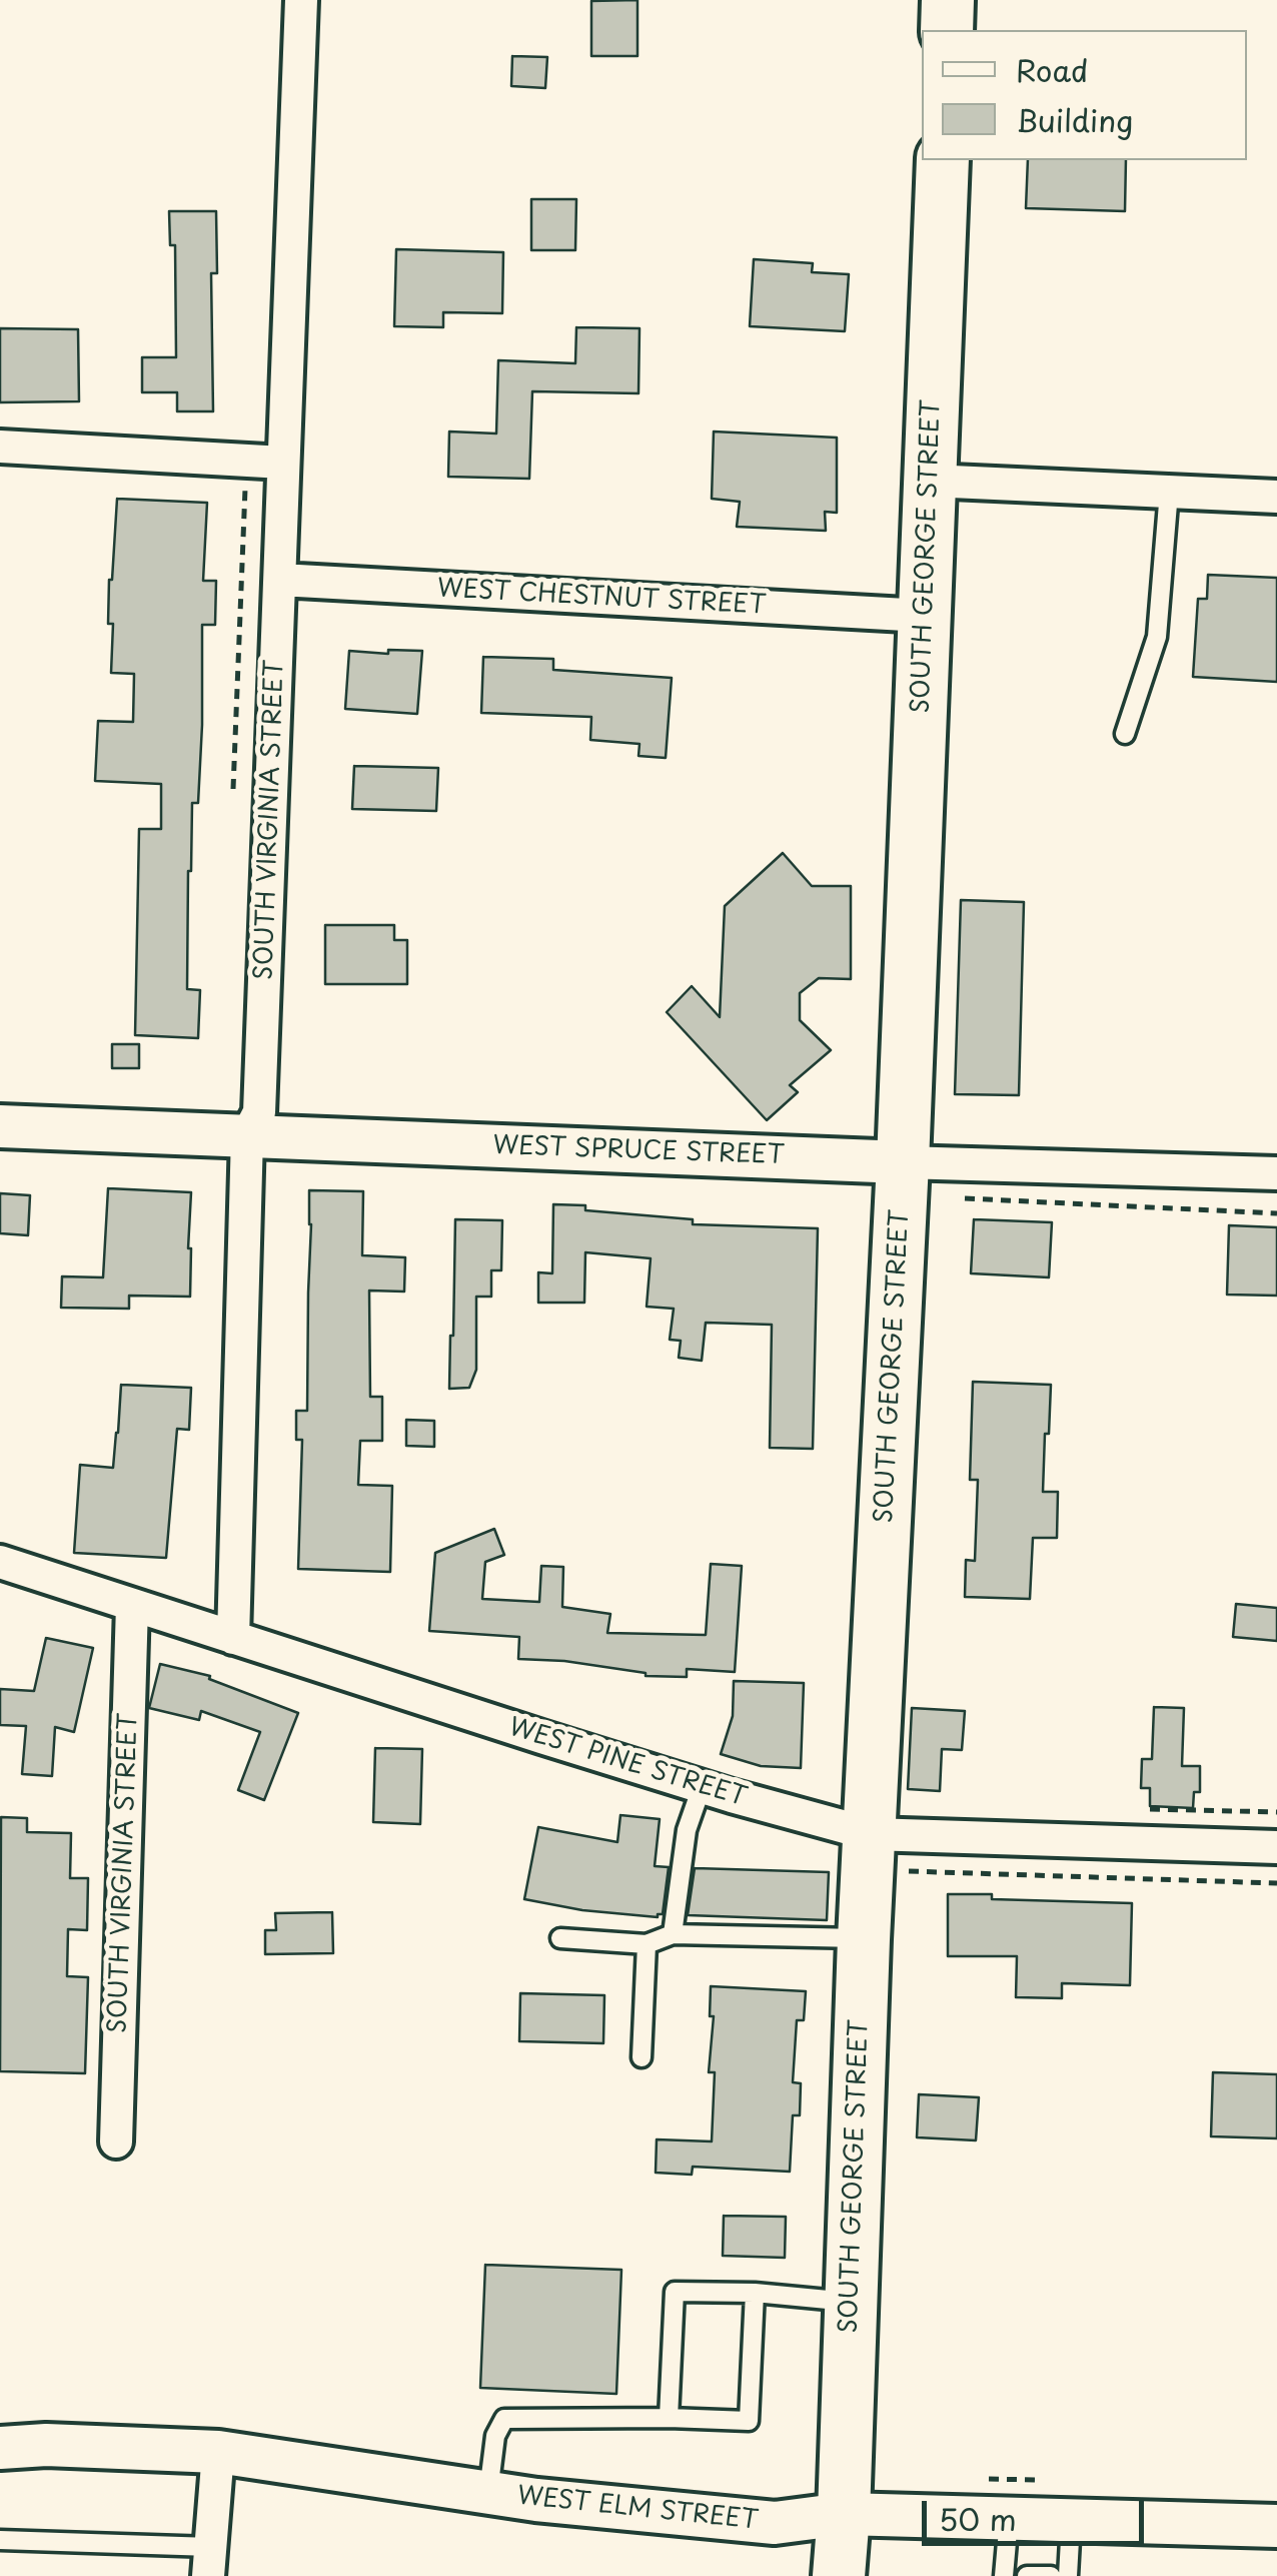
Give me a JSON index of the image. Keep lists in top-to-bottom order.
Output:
{
  "streets": {
    "main road": ["SOUTH GEORGE STREET"],
    "street": [
      "WEST CHESTNUT STREET",
      "SOUTH VIRGINIA STREET",
      "WEST SPRUCE STREET",
      "WEST PINE STREET",
      "WEST ELM STREET"
    ]
  },
  "crossings": [
    ["SOUTH GEORGE STREET", "WEST CHESTNUT STREET"],
    ["SOUTH GEORGE STREET", "WEST SPRUCE STREET"],
    ["SOUTH GEORGE STREET", "WEST PINE STREET"],
    ["SOUTH GEORGE STREET", "WEST ELM STREET"],
    ["WEST CHESTNUT STREET", "SOUTH VIRGINIA STREET"],
    ["SOUTH VIRGINIA STREET", "WEST SPRUCE STREET"],
    ["SOUTH VIRGINIA STREET", "WEST PINE STREET"]
  ],
  "legend": ["Road", "Building"],
  "scale_bar": "50 m"
}
